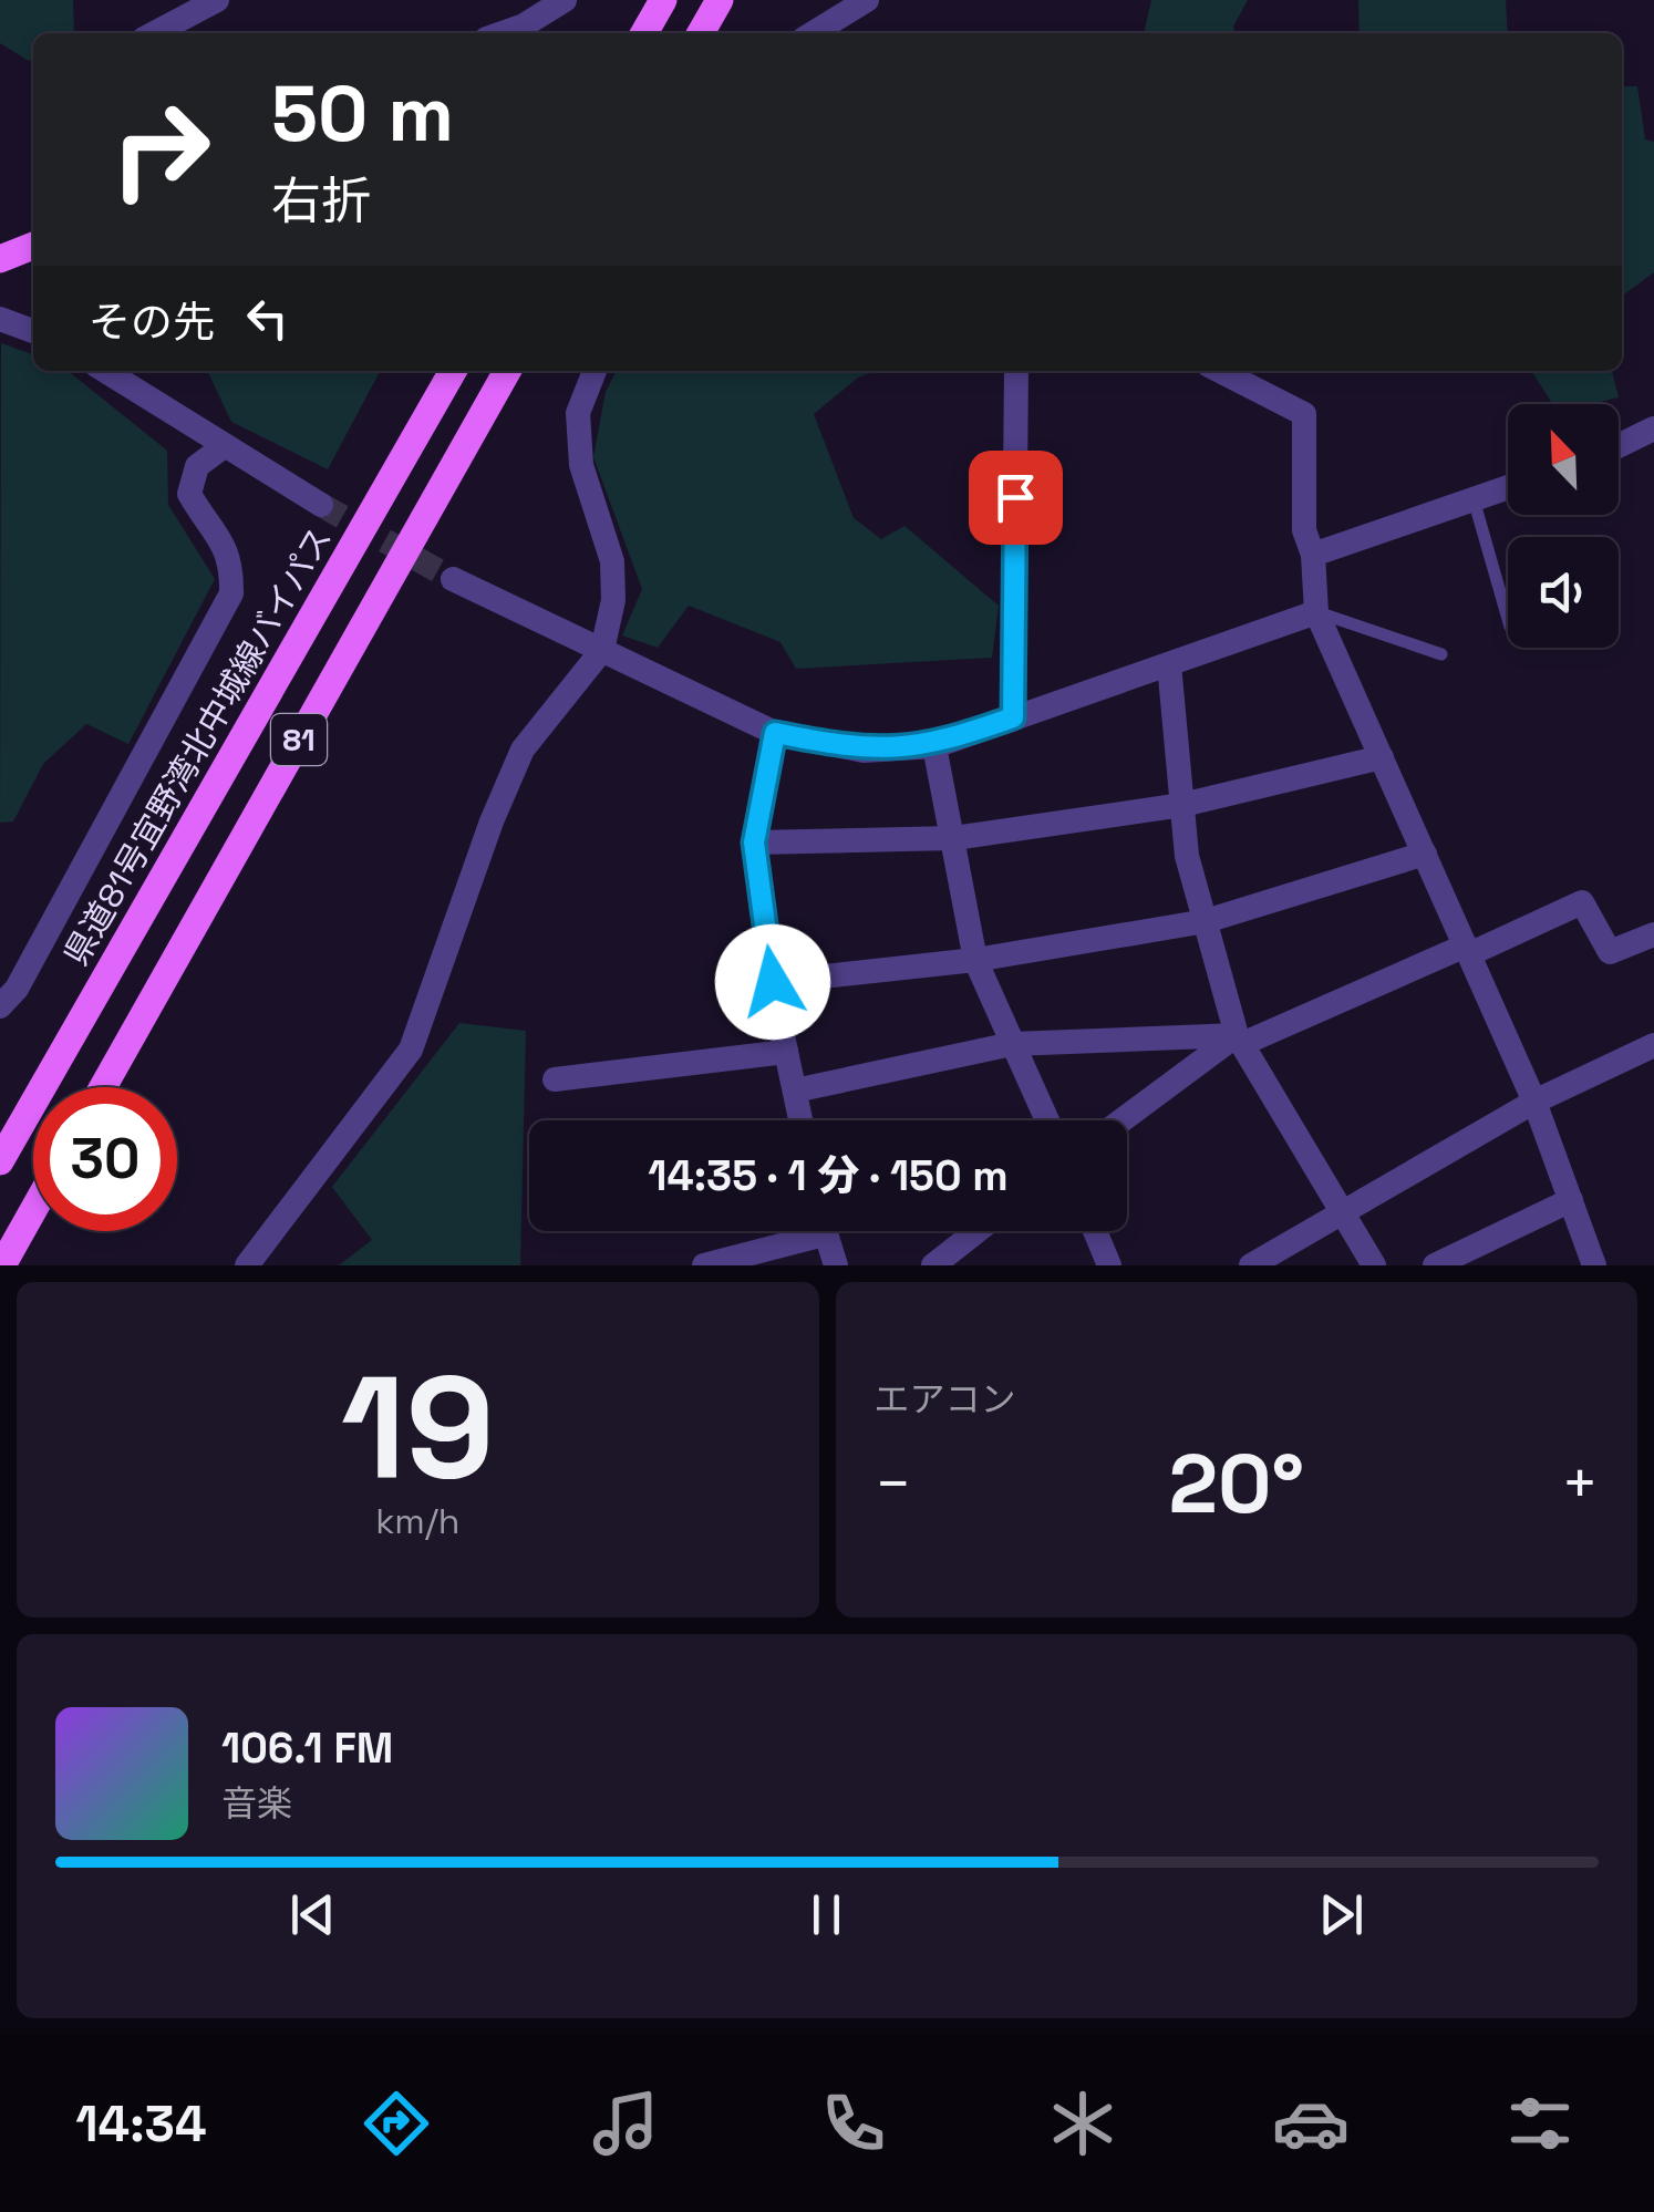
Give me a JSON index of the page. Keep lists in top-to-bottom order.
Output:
{
  "streets": {
    "main road": ["81", "県道81号宜野湾北中城線バイパス"]
  },
  "north": "top left",
  "page": {
    "turn": ["50 m", "右折"],
    "then": "その先",
    "limit": "30",
    "trip": "14:35 · 1 分 · 150 m",
    "tile": [
      ["19", "km/h"],
      "エアコン"
    ],
    "heat": ["−", "20°", "+"],
    "song": ["106.1 FM", "音楽"],
    "tabs": "14:34"
  }
}
